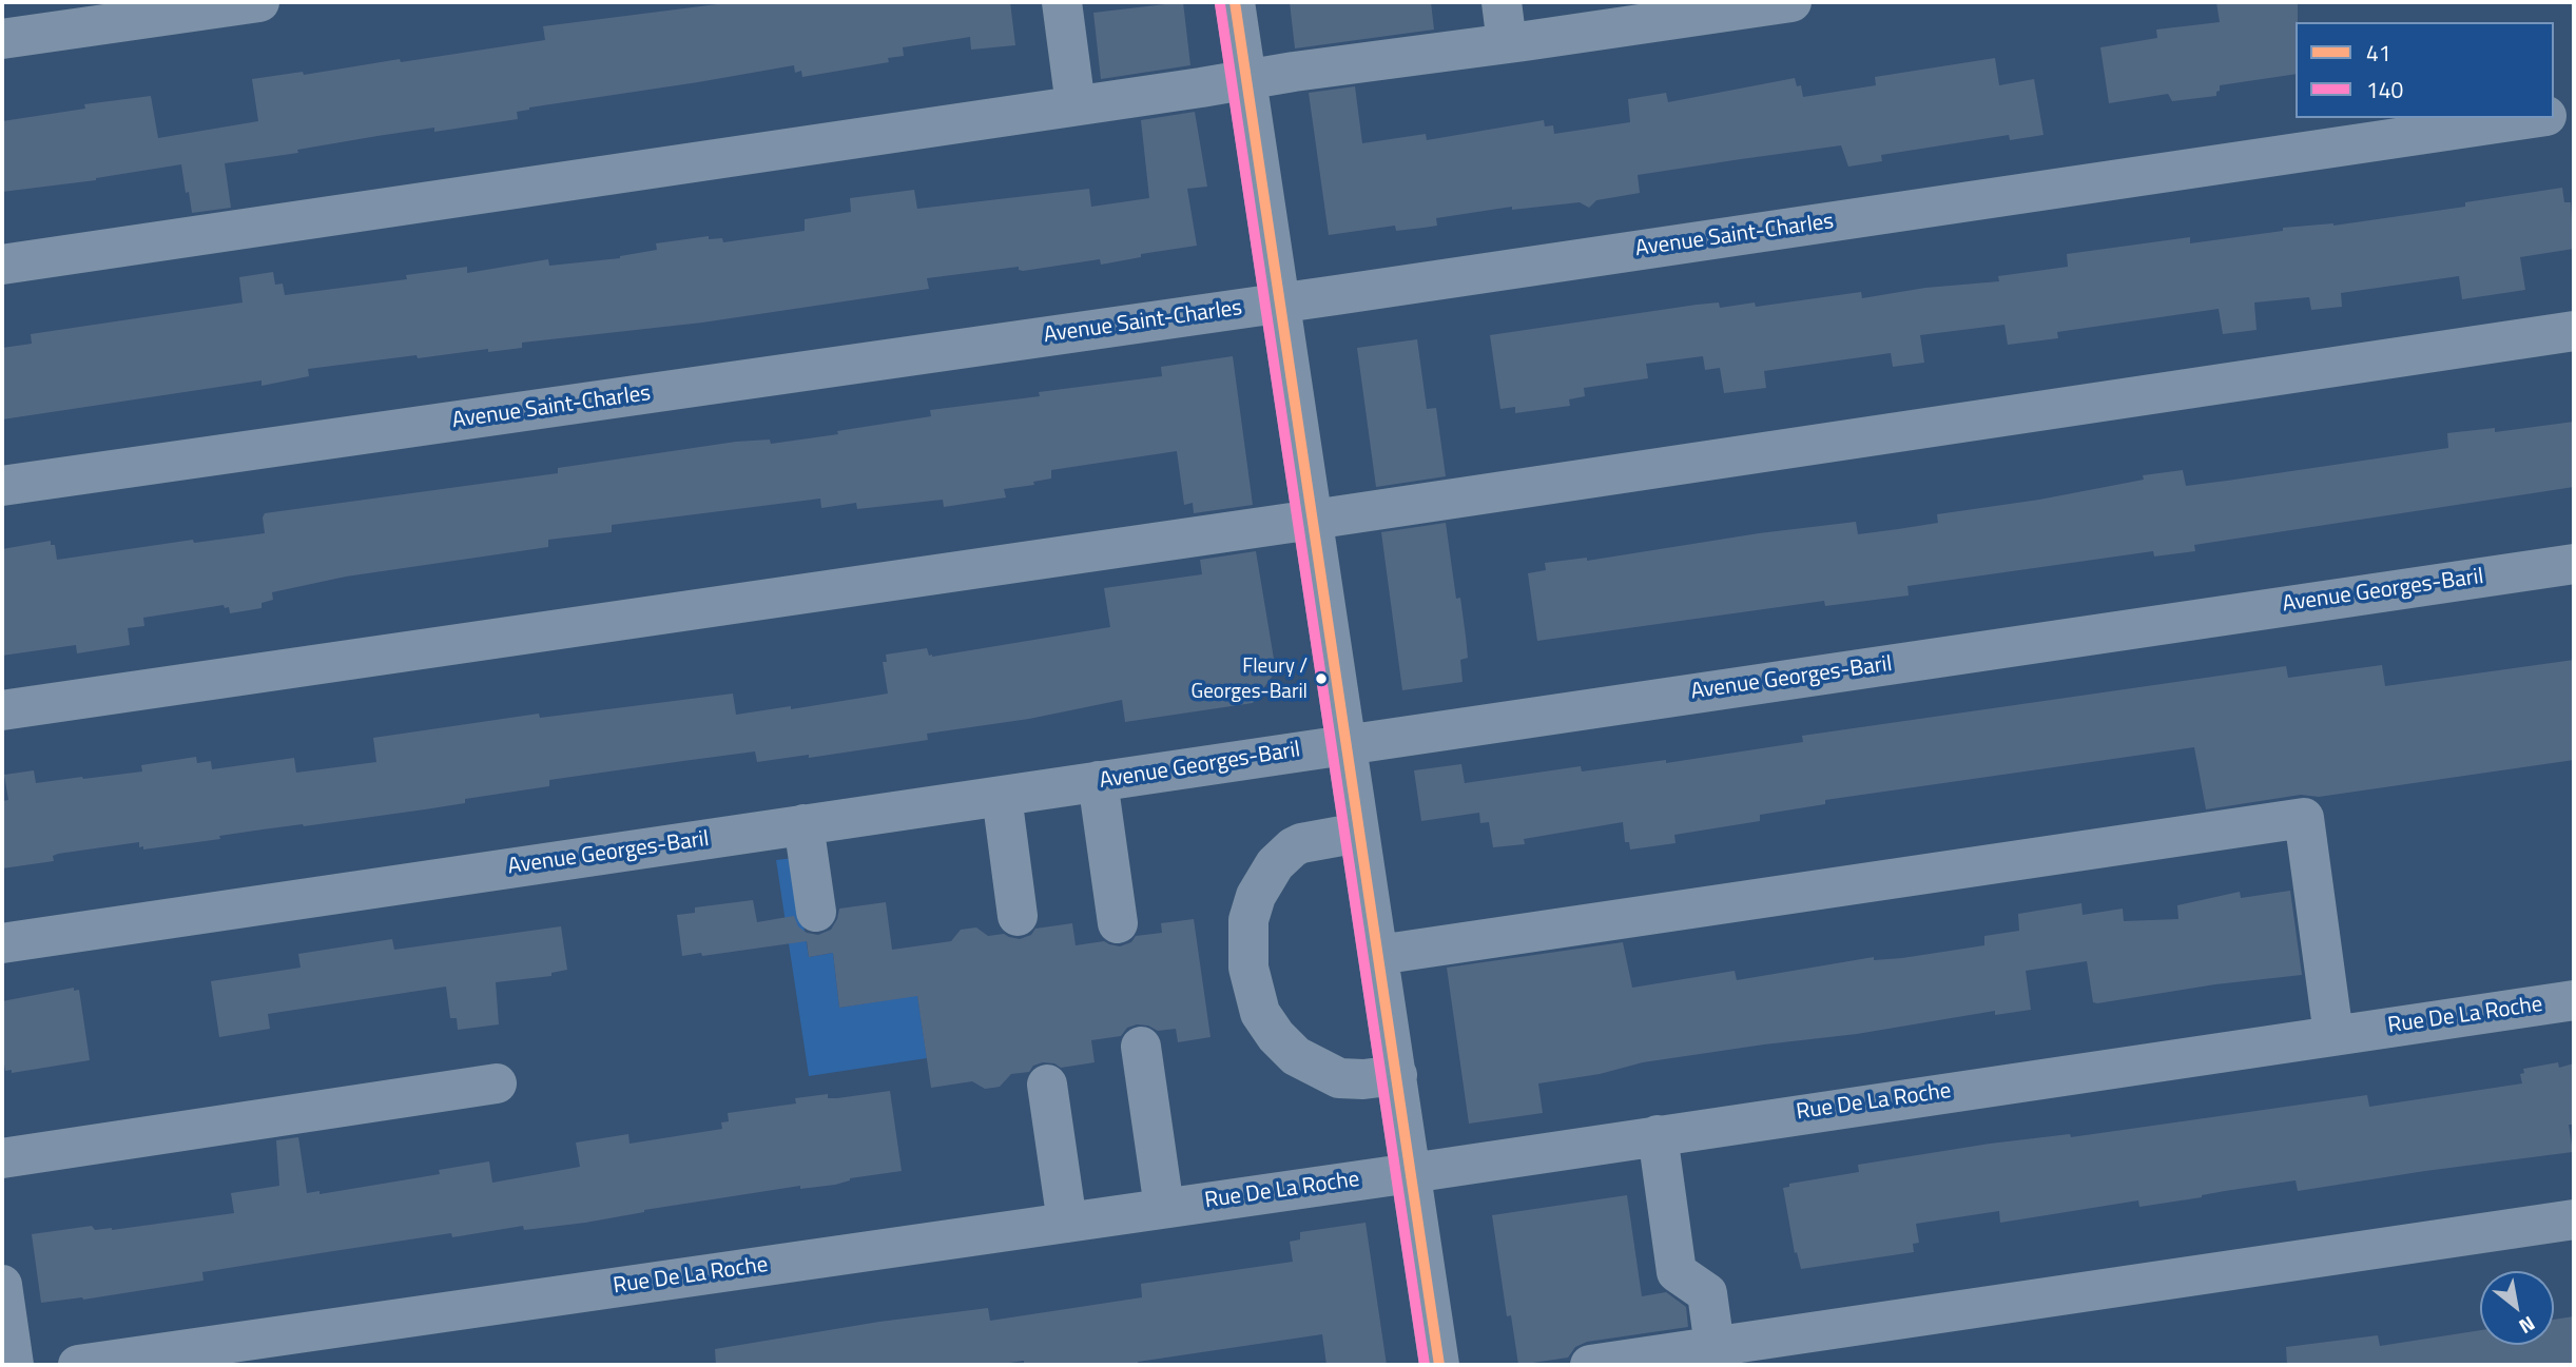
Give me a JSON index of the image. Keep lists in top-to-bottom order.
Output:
{
  "streets": {
    "street": ["Avenue Saint-Charles", "Avenue Georges-Baril", "Rue De La Roche"]
  },
  "places": ["Fleury / Georges-Baril"],
  "lines": ["transit line 41", "transit line 140"],
  "legend": ["41", "140"],
  "north": "bottom right"
}
